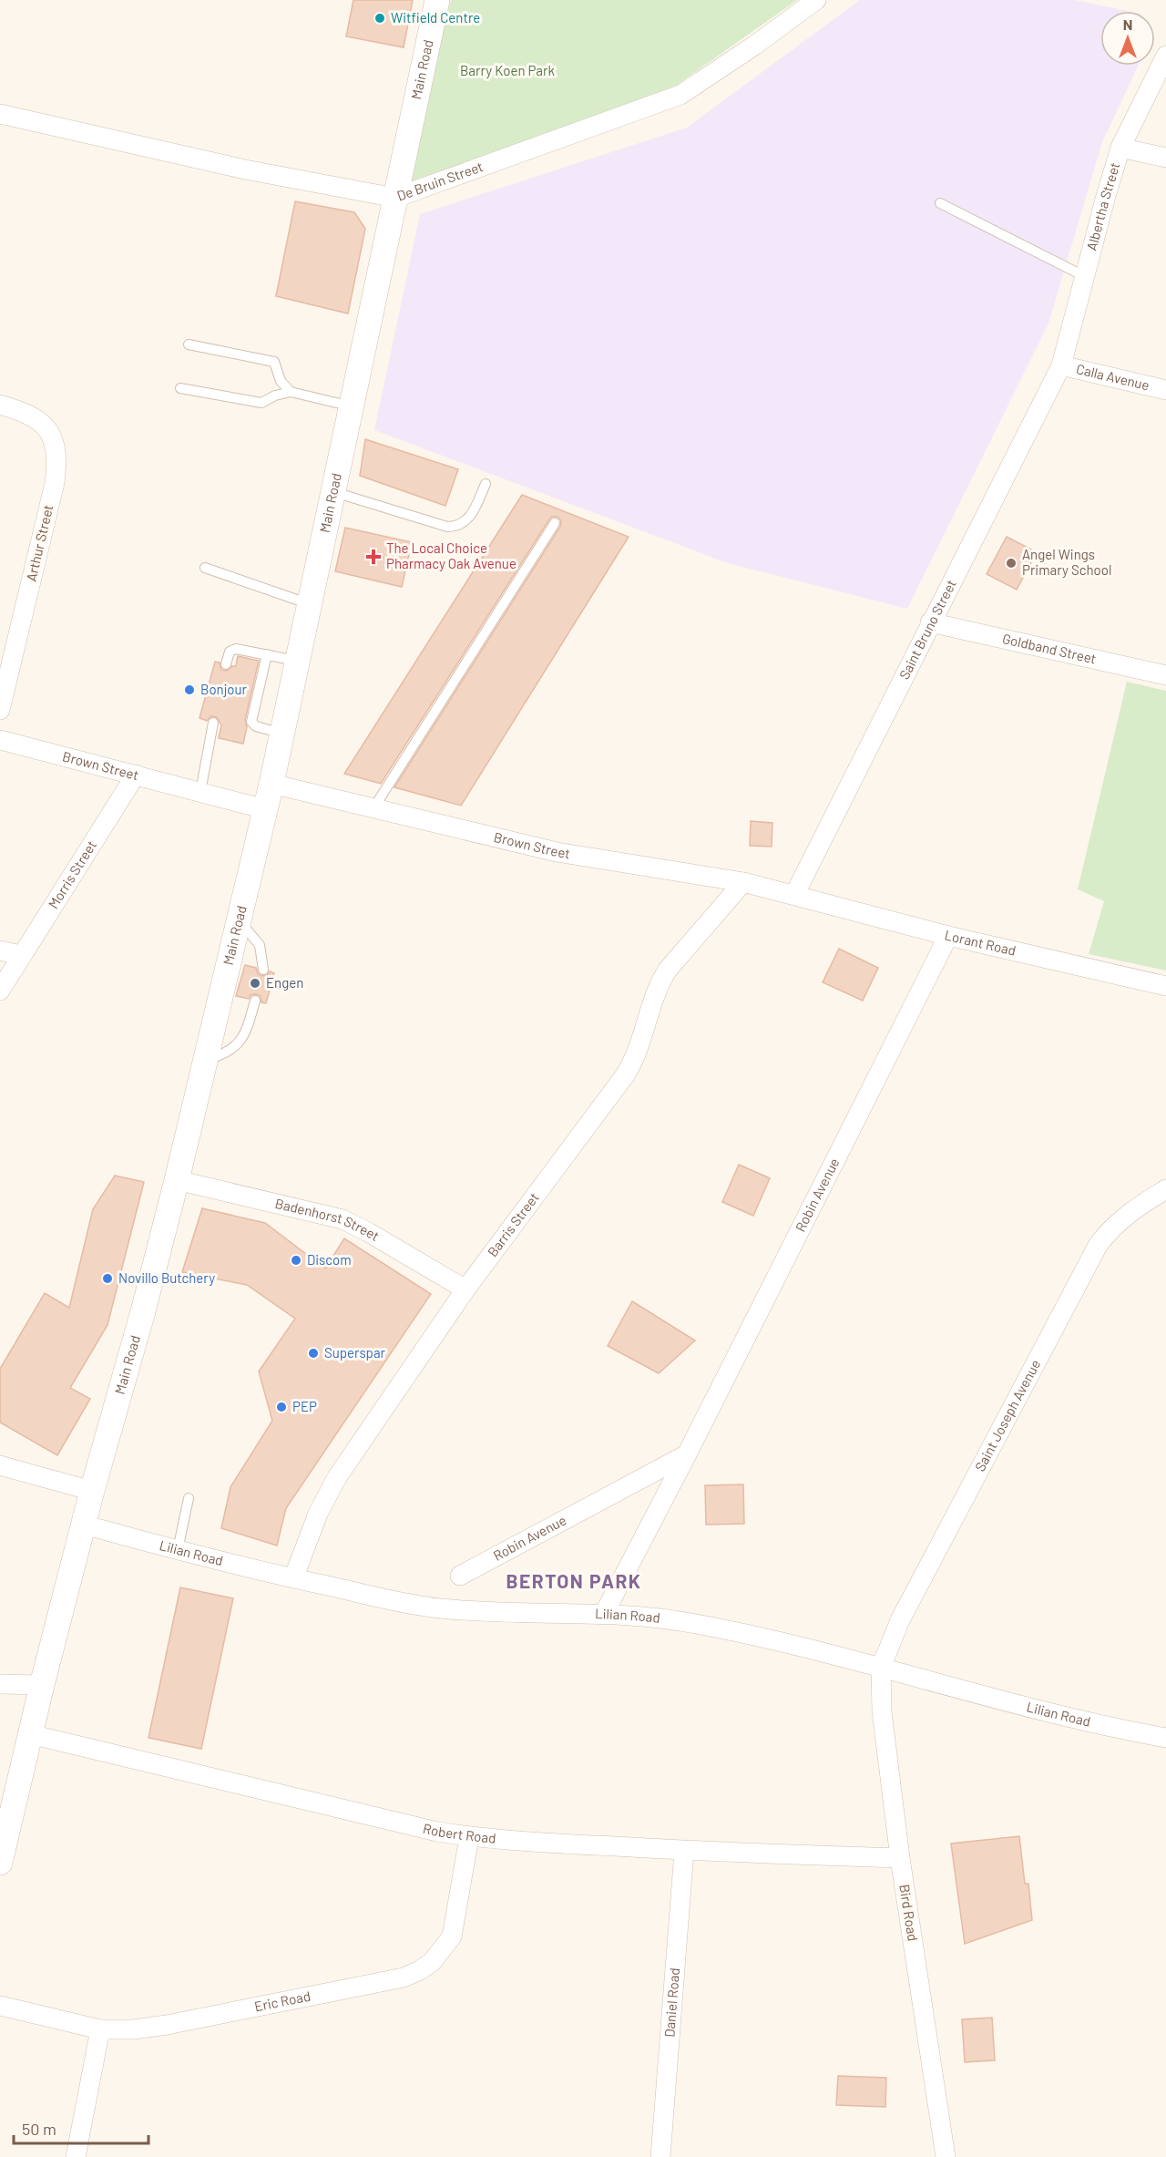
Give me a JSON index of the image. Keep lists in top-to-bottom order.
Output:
{
  "streets": {
    "street": [
      "Main Road",
      "De Bruin Street",
      "Albertha Street",
      "Calla Avenue",
      "Arthur Street",
      "Saint Bruno Street",
      "Goldband Street",
      "Brown Street",
      "Morris Street",
      "Lorant Road",
      "Robin Avenue",
      "Badenhorst Street",
      "Barris Street",
      "Saint Joseph Avenue",
      "Lilian Road",
      "Robert Road",
      "Bird Road",
      "Eric Road",
      "Daniel Road"
    ]
  },
  "crossings": [
    ["Main Road", "De Bruin Street"],
    ["Main Road", "Brown Street"],
    ["Main Road", "Badenhorst Street"],
    ["Main Road", "Lilian Road"],
    ["Main Road", "Robert Road"],
    ["Albertha Street", "Calla Avenue"],
    ["Albertha Street", "Saint Bruno Street"],
    ["Calla Avenue", "Saint Bruno Street"],
    ["Saint Bruno Street", "Goldband Street"],
    ["Saint Bruno Street", "Brown Street"],
    ["Saint Bruno Street", "Lorant Road"],
    ["Brown Street", "Morris Street"],
    ["Brown Street", "Lorant Road"],
    ["Brown Street", "Barris Street"],
    ["Lorant Road", "Robin Avenue"],
    ["Robin Avenue", "Lilian Road"],
    ["Badenhorst Street", "Barris Street"],
    ["Barris Street", "Lilian Road"],
    ["Saint Joseph Avenue", "Lilian Road"],
    ["Saint Joseph Avenue", "Bird Road"],
    ["Lilian Road", "Bird Road"],
    ["Robert Road", "Bird Road"],
    ["Robert Road", "Eric Road"],
    ["Robert Road", "Daniel Road"]
  ],
  "districts": ["BERTON PARK"],
  "parks": ["Barry Koen Park"],
  "places": {
    "other": [
      "Witfield Centre",
      "Angel Wings Primary School",
      "Bonjour",
      "Engen",
      "Discom",
      "Novillo Butchery",
      "Superspar",
      "PEP"
    ],
    "health": ["The Local Choice Pharmacy Oak Avenue"]
  },
  "scale_bar": "50 m",
  "north": "top"
}
